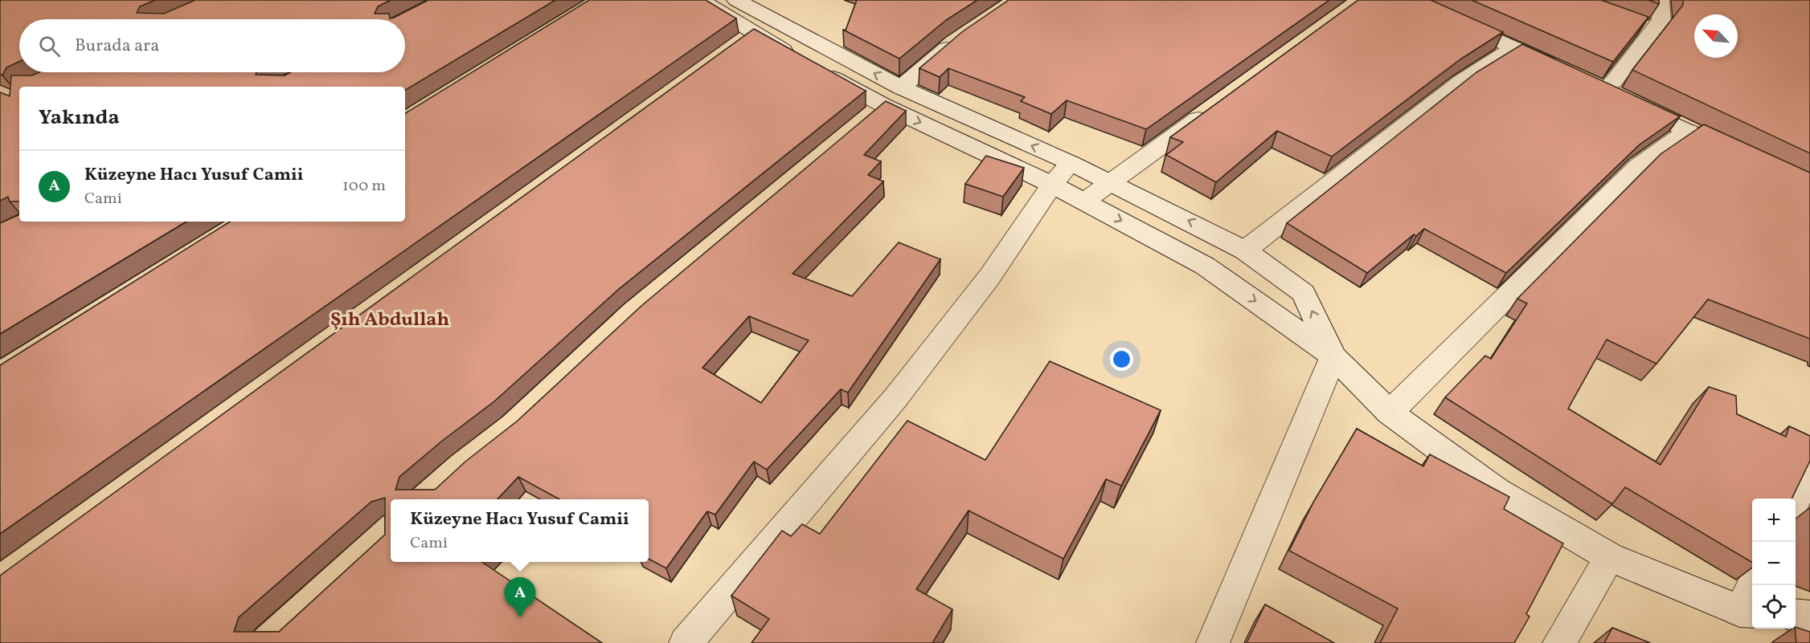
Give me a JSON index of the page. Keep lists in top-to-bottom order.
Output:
{
  "districts": ["Şıh Abdullah"],
  "north": "top left",
  "page": {
    "search": "Burada ara",
    "heading": "Yakında",
    "list": [
      {
        "mark": "A",
        "name": "Küzeyne Hacı Yusuf Camii",
        "note": "Cami",
        "value": "100 m"
      }
    ],
    "map_buttons": ["+", "−"],
    "popup": ["Küzeyne Hacı Yusuf Camii", "Cami"],
    "pins": "A"
  }
}
